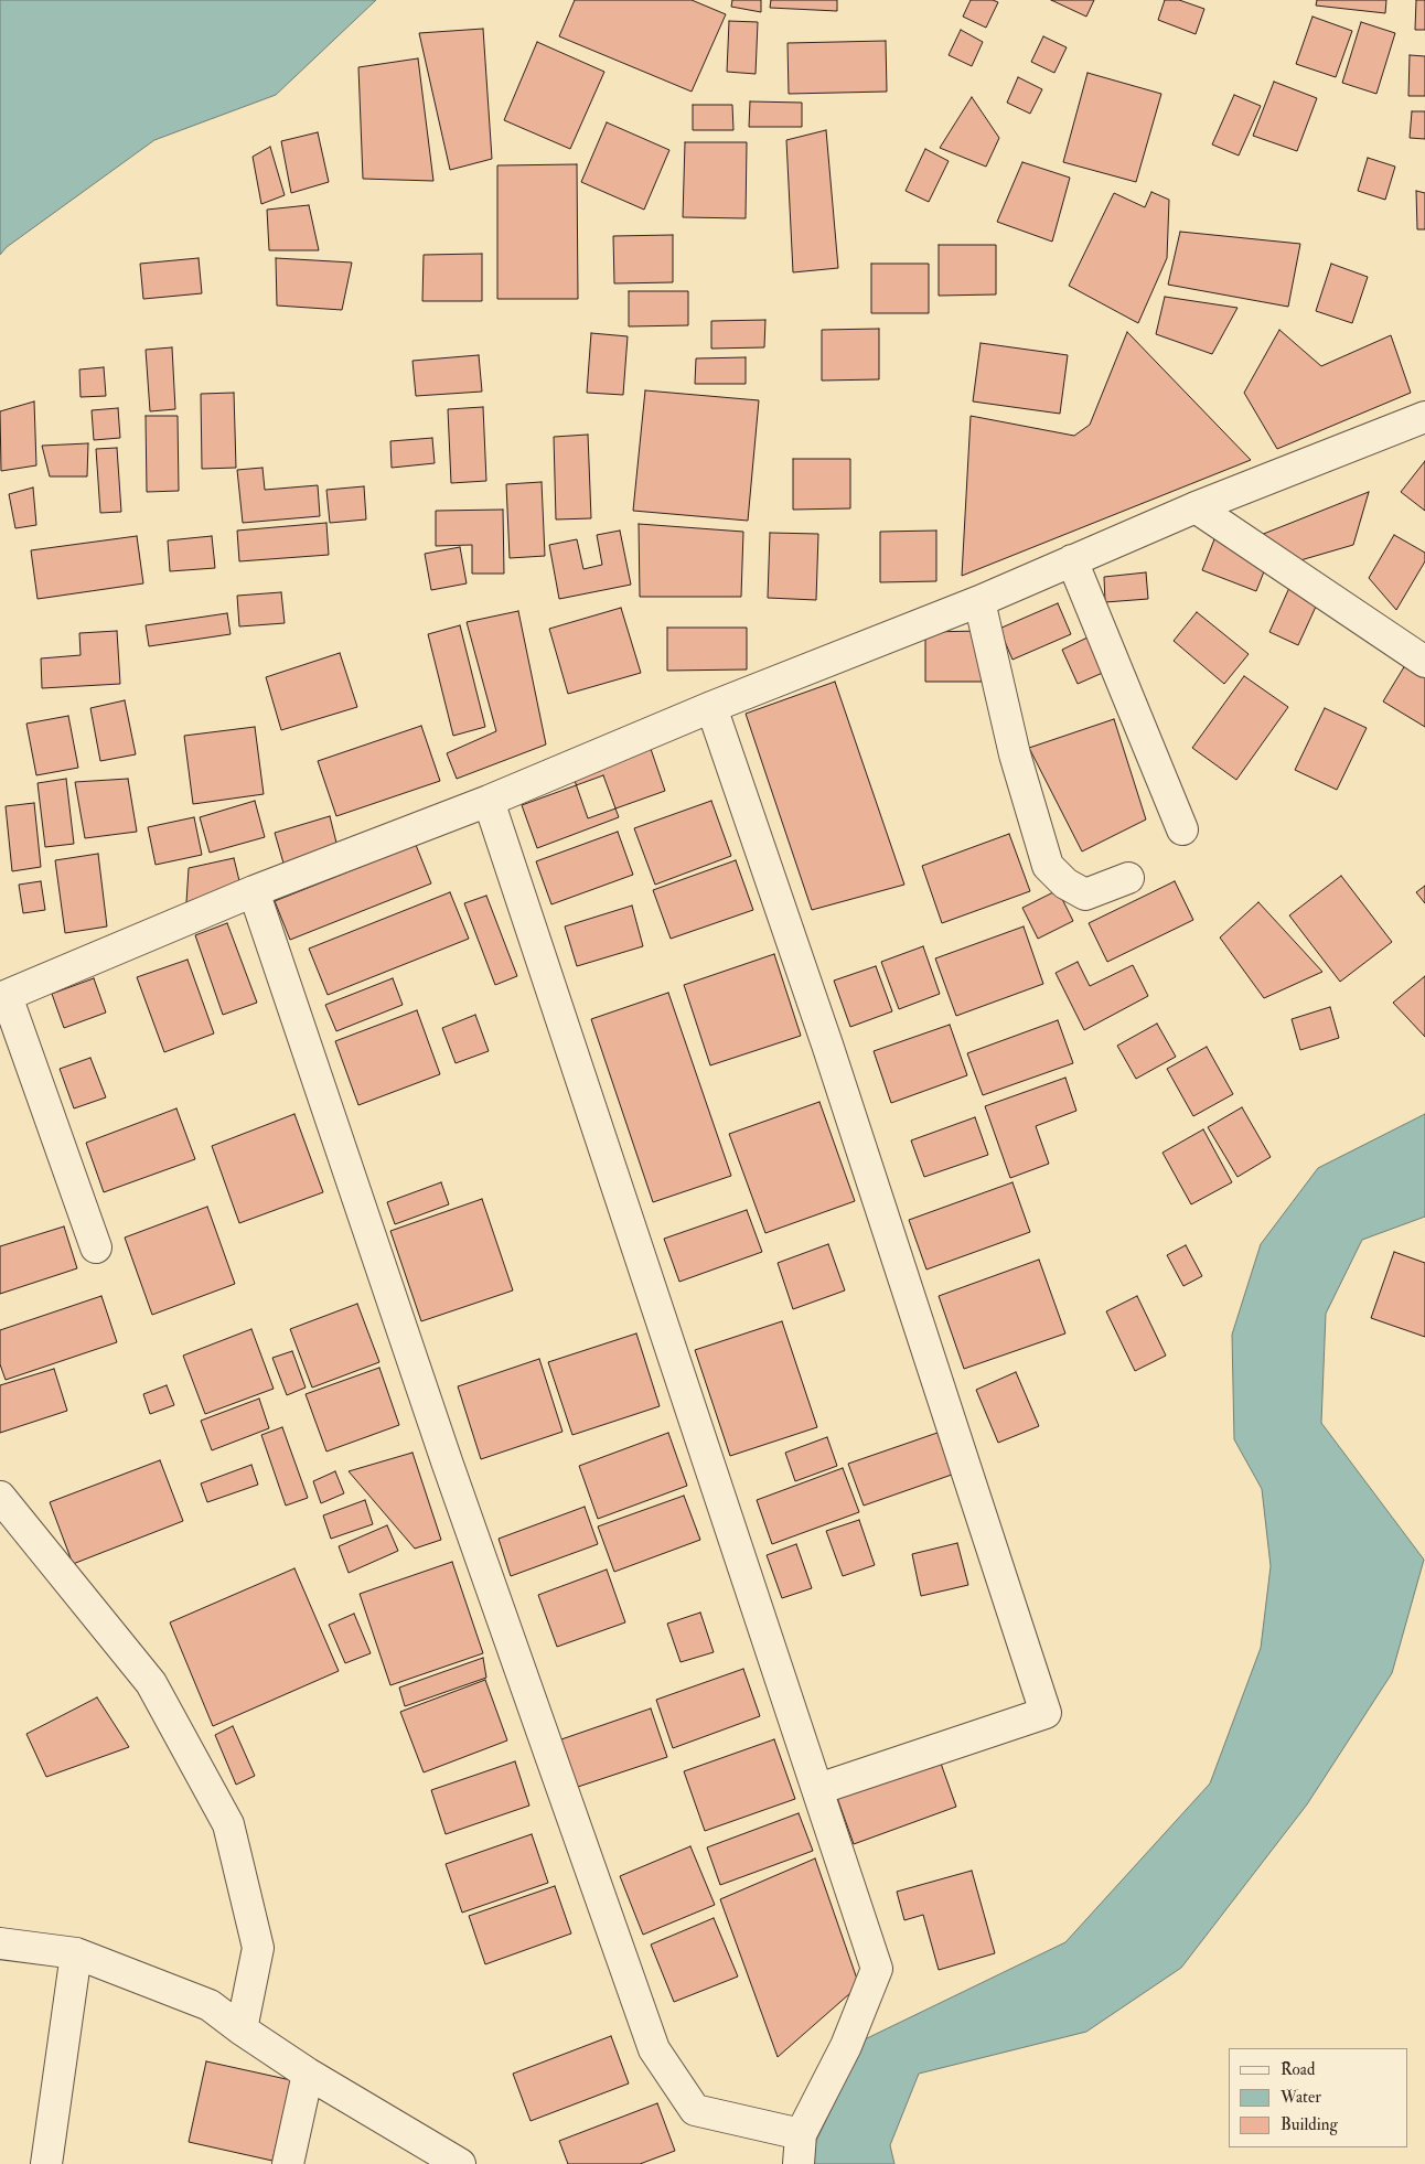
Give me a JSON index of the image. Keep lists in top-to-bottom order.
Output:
{
  "legend": ["Road", "Water", "Building"]
}
